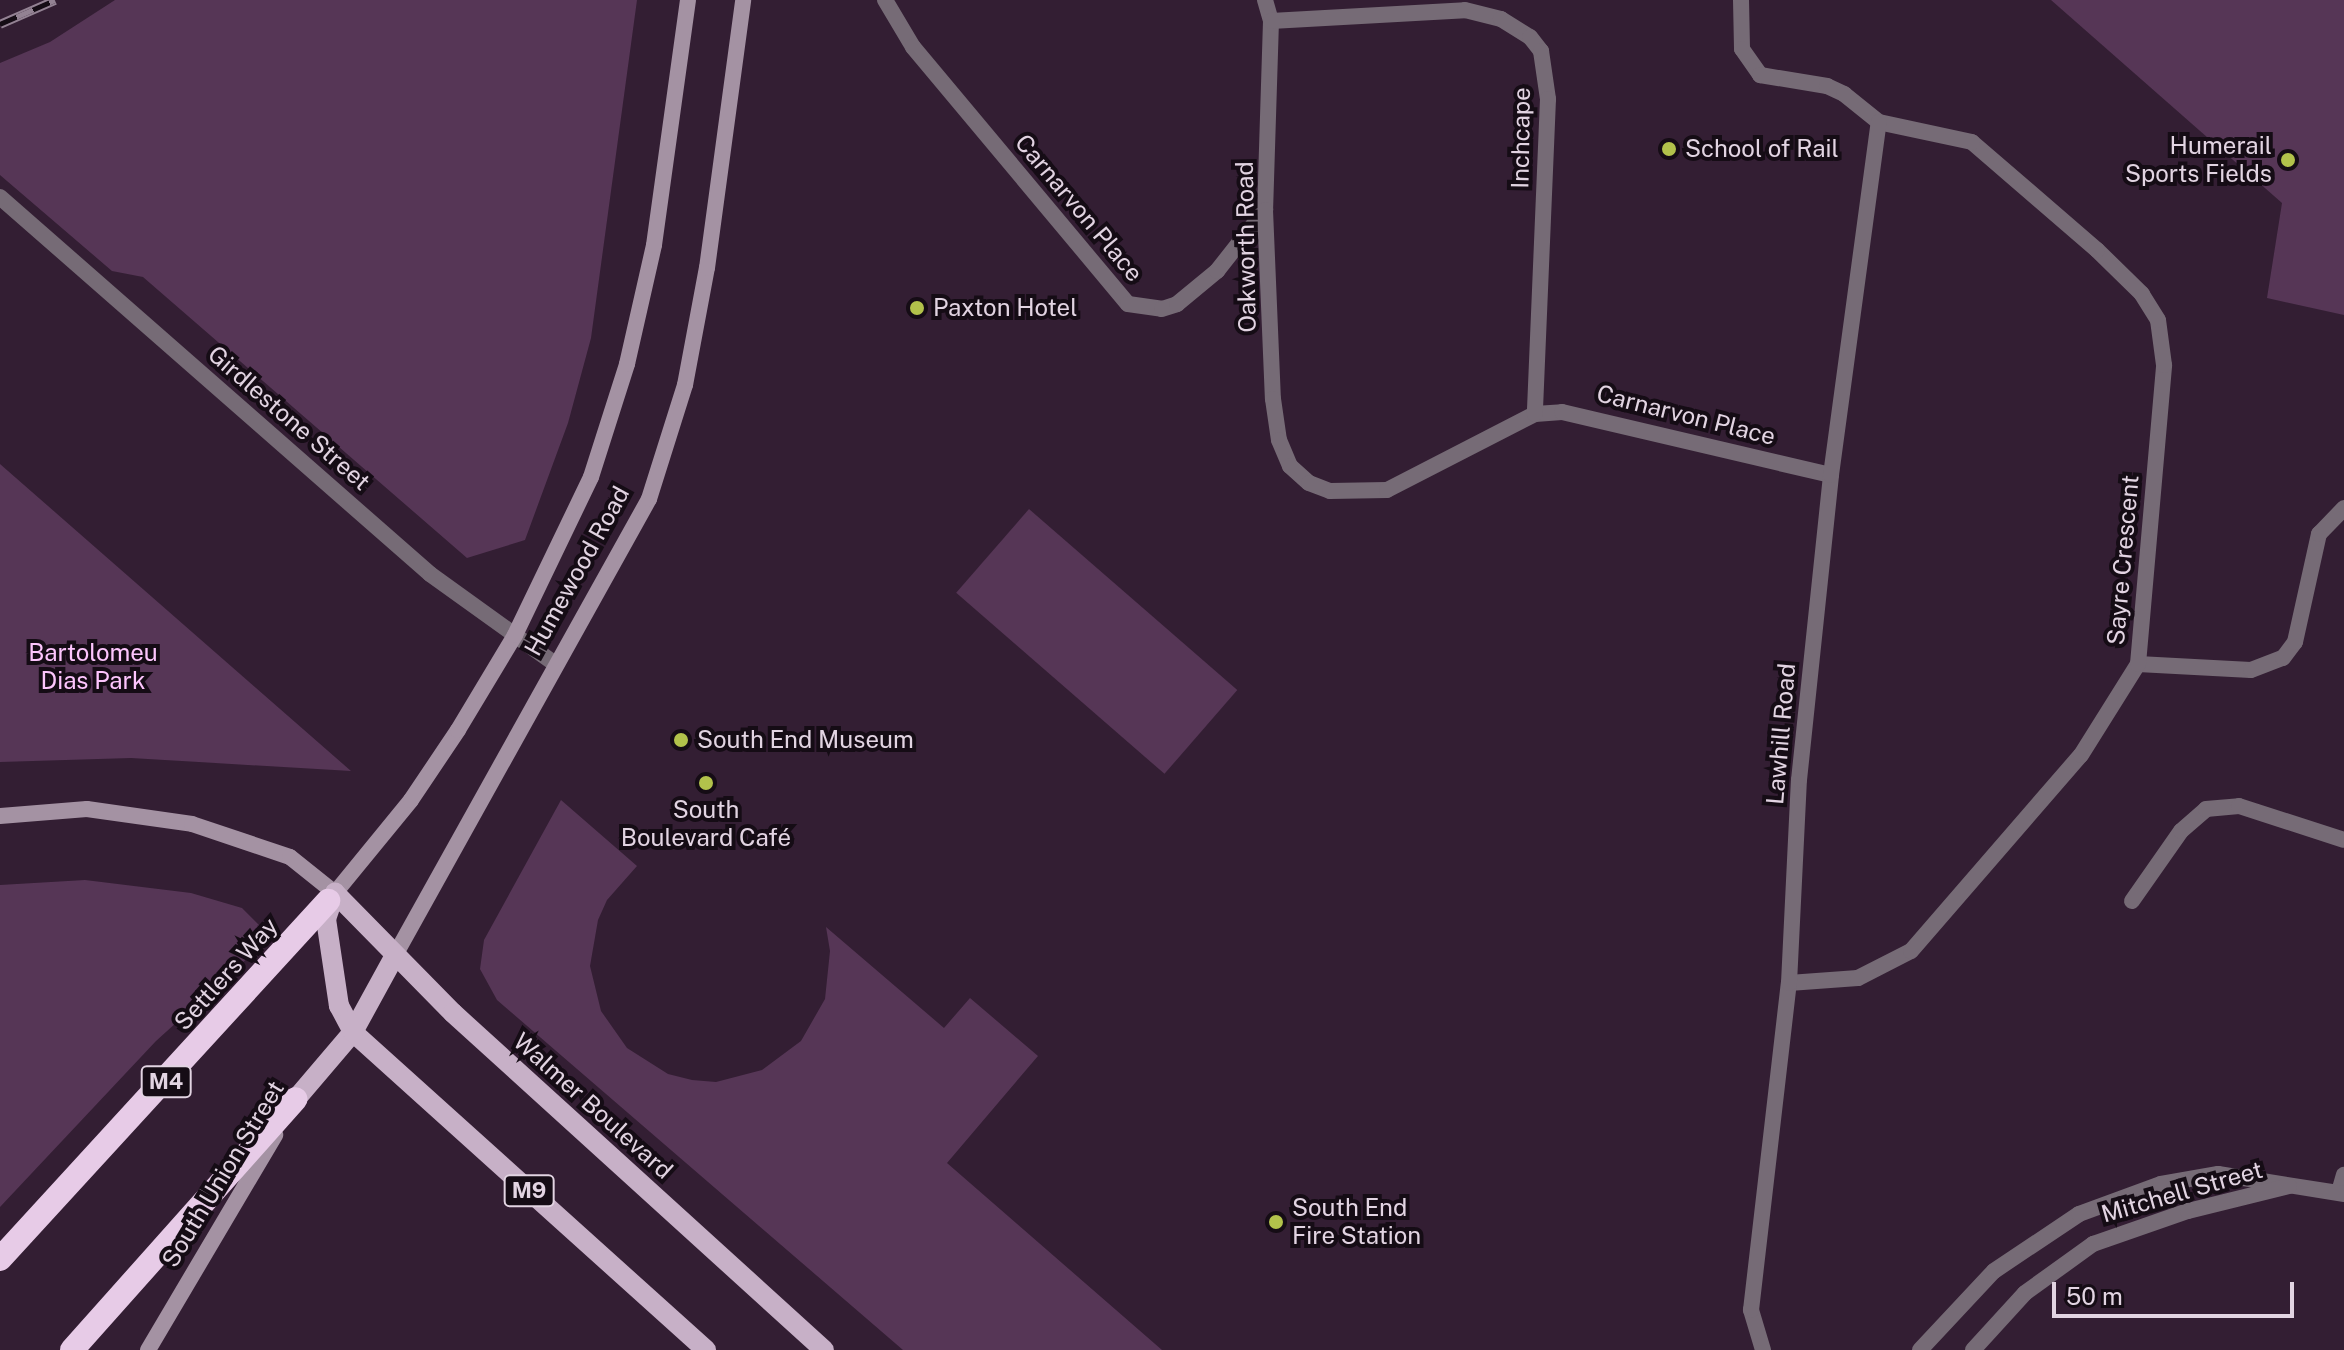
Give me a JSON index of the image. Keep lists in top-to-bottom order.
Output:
{
  "streets": {
    "highway": ["Settlers Way", "M4"],
    "main road": [
      "Humewood Road",
      "Walmer Boulevard",
      "South Union Street",
      "M9"
    ],
    "street": [
      "Inchcape",
      "Carnarvon Place",
      "Oakworth Road",
      "Girdlestone Street",
      "Sayre Crescent",
      "Lawhill Road",
      "Mitchell Street"
    ]
  },
  "crossings": [
    ["Inchcape", "Carnarvon Place"],
    ["Inchcape", "Oakworth Road"],
    ["Carnarvon Place", "Oakworth Road"],
    ["Carnarvon Place", "Lawhill Road"],
    ["Girdlestone Street", "Humewood Road"],
    ["Sayre Crescent", "Lawhill Road"],
    ["Humewood Road", "Settlers Way"],
    ["Humewood Road", "Walmer Boulevard"],
    ["Humewood Road", "South Union Street"],
    ["Humewood Road", "M9"],
    ["Settlers Way", "Walmer Boulevard"],
    ["Settlers Way", "M9"],
    ["Walmer Boulevard", "M9"],
    ["South Union Street", "M9"]
  ],
  "parks": ["Bartolomeu Dias Park"],
  "places": [
    "School of Rail",
    "Humerail Sports Fields",
    "Paxton Hotel",
    "South End Museum",
    "South Boulevard Café",
    "South End Fire Station"
  ],
  "scale_bar": "50 m"
}
